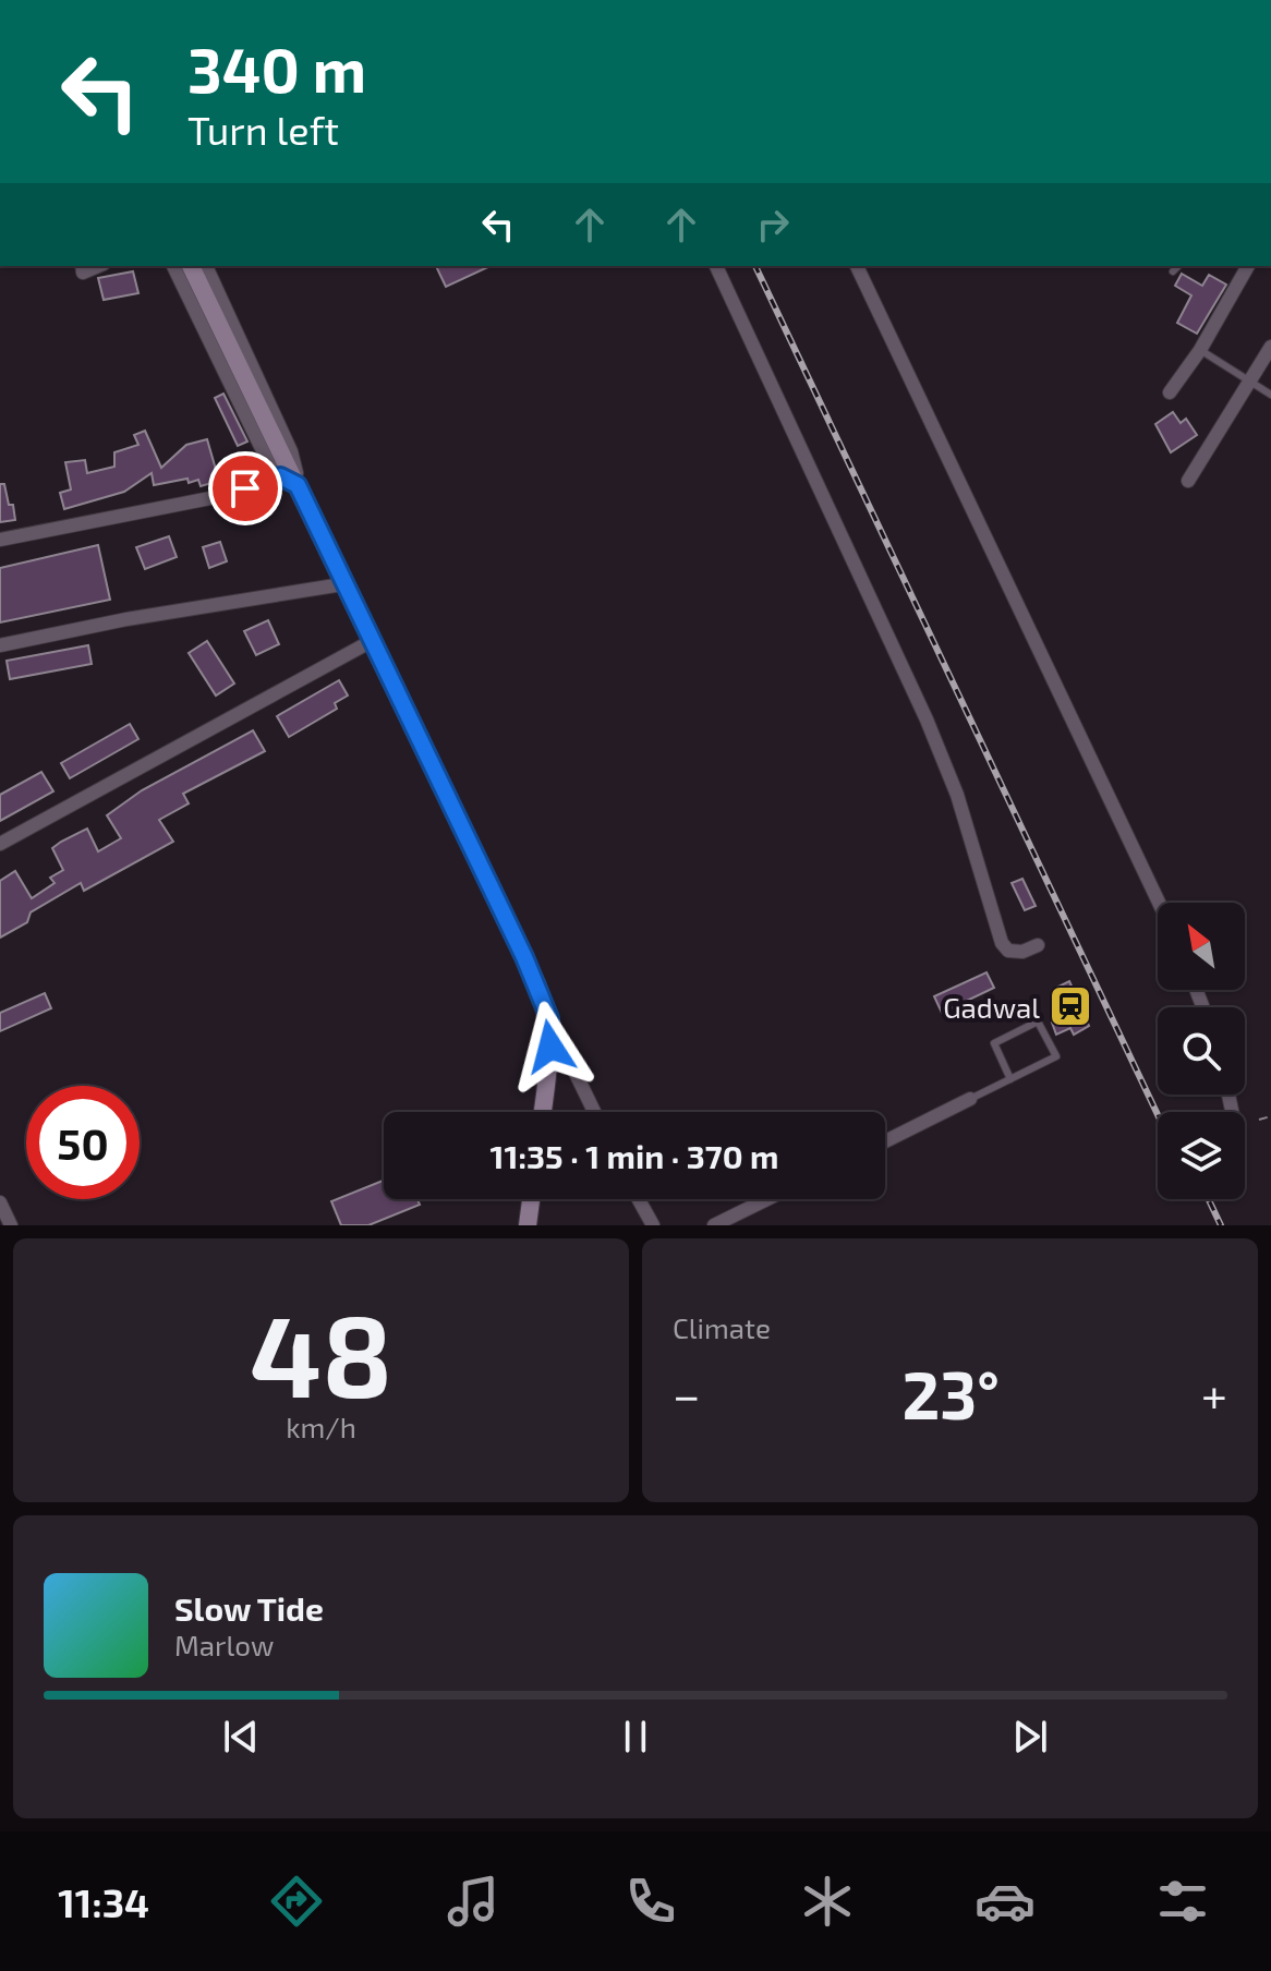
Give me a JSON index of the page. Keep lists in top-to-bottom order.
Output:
{
  "places": {
    "station": ["Gadwal"]
  },
  "north": "top left",
  "page": {
    "turn": ["340 m", "Turn left"],
    "limit": "50",
    "trip": "11:35 · 1 min · 370 m",
    "tile": [
      ["48", "km/h"],
      "Climate"
    ],
    "heat": ["−", "23°", "+"],
    "song": ["Slow Tide", "Marlow"],
    "tabs": "11:34"
  }
}
